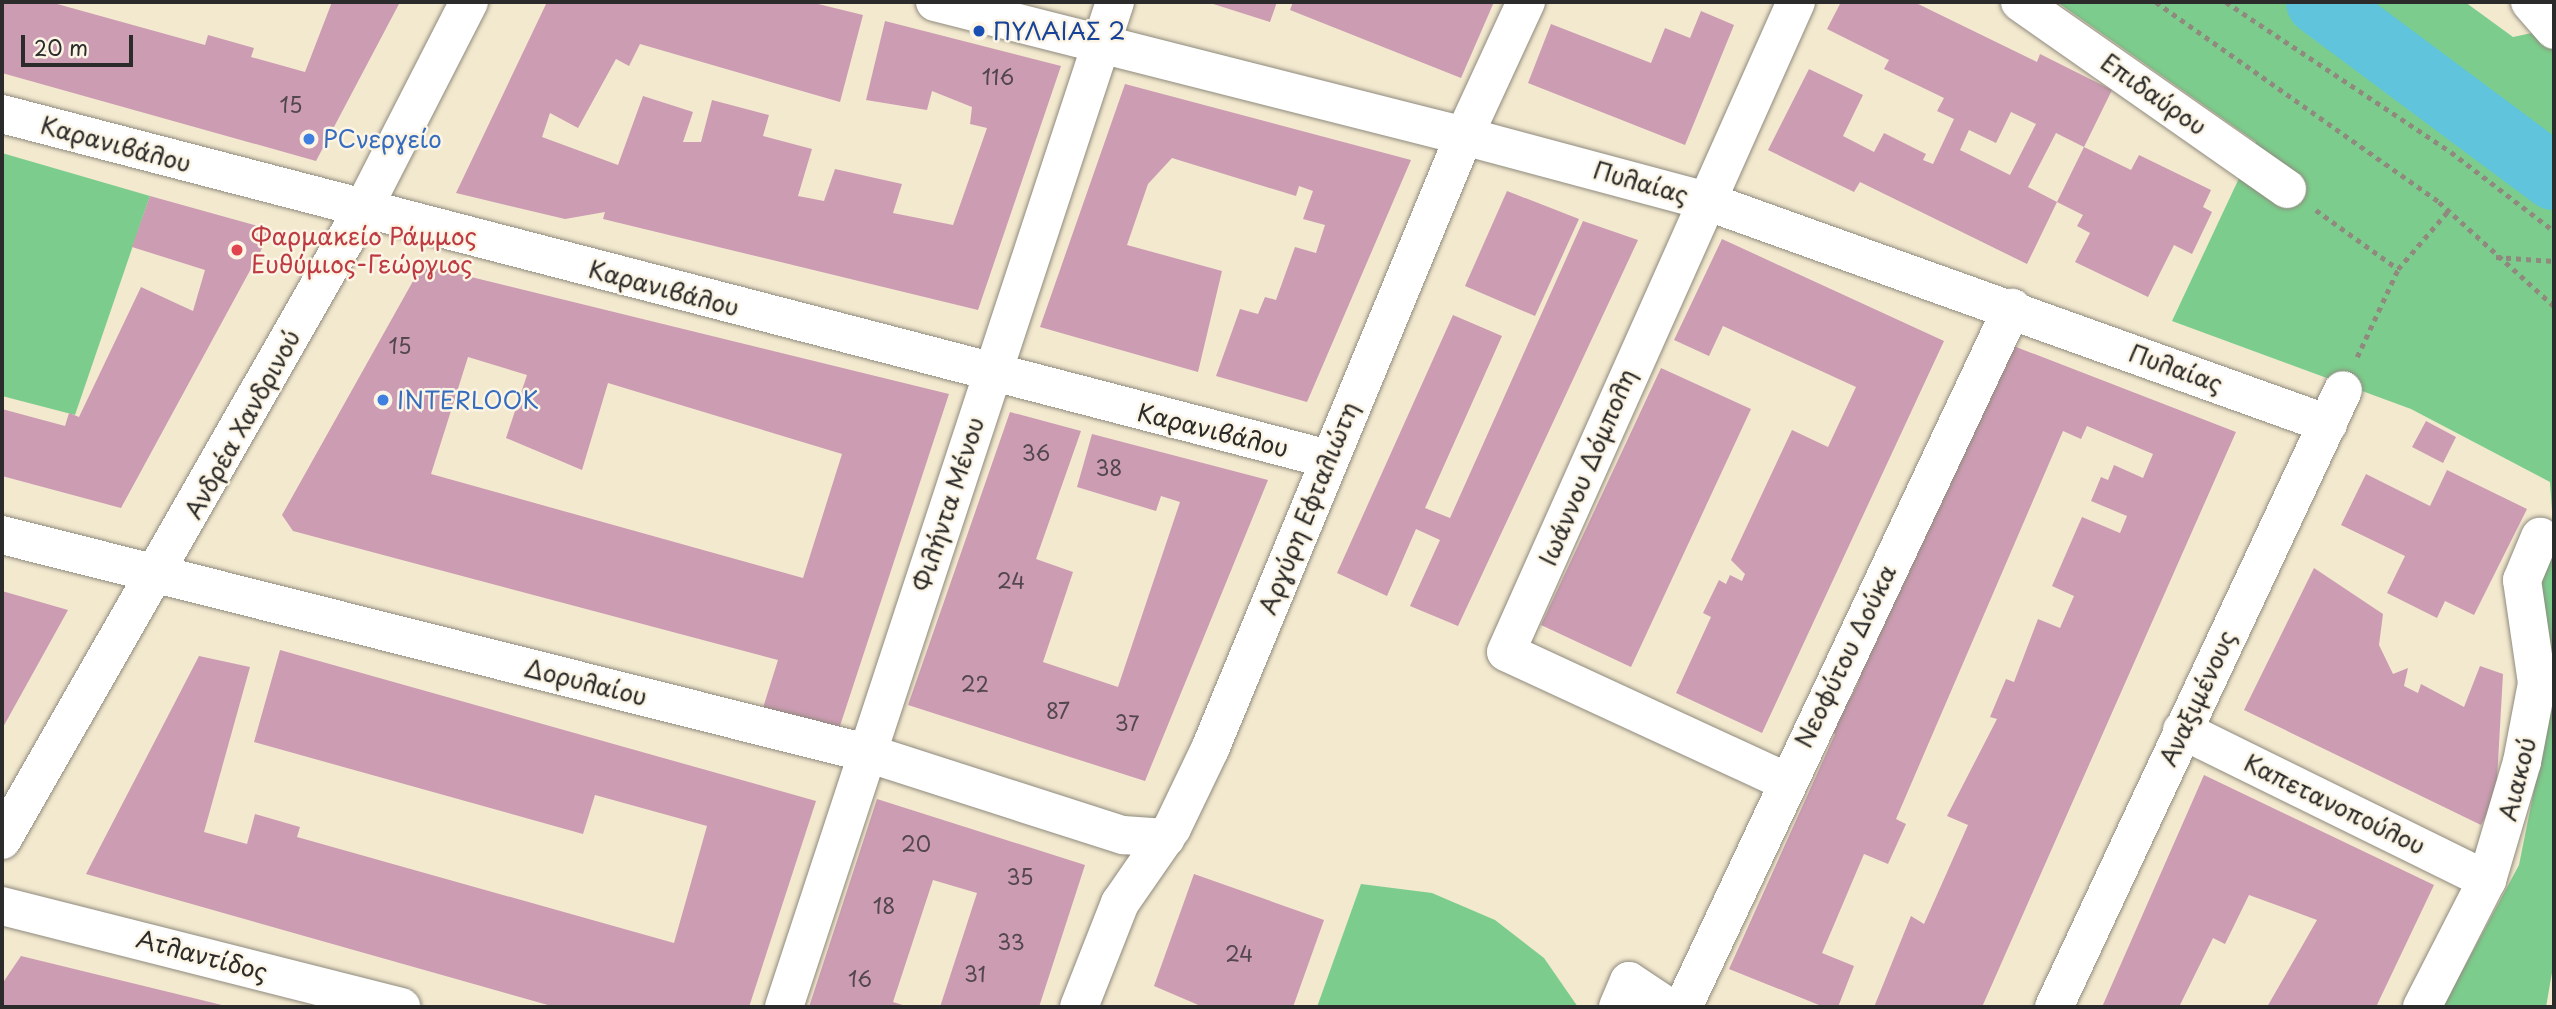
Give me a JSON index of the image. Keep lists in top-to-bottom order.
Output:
{
  "streets": {
    "street": [
      "Επιδαύρου",
      "Καρανιβάλου",
      "Πυλαίας",
      "Ανδρέα Χανδρινού",
      "Ιωάννου Δόμπολη",
      "Φιλήντα Μένου",
      "Αργύρη Εφταλιώτη",
      "Νεοφύτου Δούκα",
      "Δορυλαίου",
      "Αναξιμένους",
      "Αιακού",
      "Καπετανοπούλου",
      "Ατλαντίδος"
    ]
  },
  "crossings": [
    ["Καρανιβάλου", "Ανδρέα Χανδρινού"],
    ["Καρανιβάλου", "Φιλήντα Μένου"],
    ["Καρανιβάλου", "Αργύρη Εφταλιώτη"],
    ["Πυλαίας", "Ιωάννου Δόμπολη"],
    ["Πυλαίας", "Φιλήντα Μένου"],
    ["Πυλαίας", "Αργύρη Εφταλιώτη"],
    ["Πυλαίας", "Νεοφύτου Δούκα"],
    ["Πυλαίας", "Αναξιμένους"],
    ["Ανδρέα Χανδρινού", "Δορυλαίου"],
    ["Ιωάννου Δόμπολη", "Νεοφύτου Δούκα"],
    ["Φιλήντα Μένου", "Δορυλαίου"],
    ["Αργύρη Εφταλιώτη", "Δορυλαίου"],
    ["Αναξιμένους", "Καπετανοπούλου"],
    ["Αιακού", "Καπετανοπούλου"]
  ],
  "places": [
    "ΠΥΛΑΙΑΣ 2",
    "PCνεργείο",
    "Φαρμακείο Ράμμος Ευθύμιος-Γεώργιος",
    "INTERLOOK"
  ],
  "house_numbers": [
    "116",
    "15",
    "15",
    "36",
    "38",
    "24",
    "22",
    "87",
    "37",
    "20",
    "35",
    "18",
    "33",
    "24",
    "31",
    "16"
  ],
  "scale_bar": "20 m"
}
